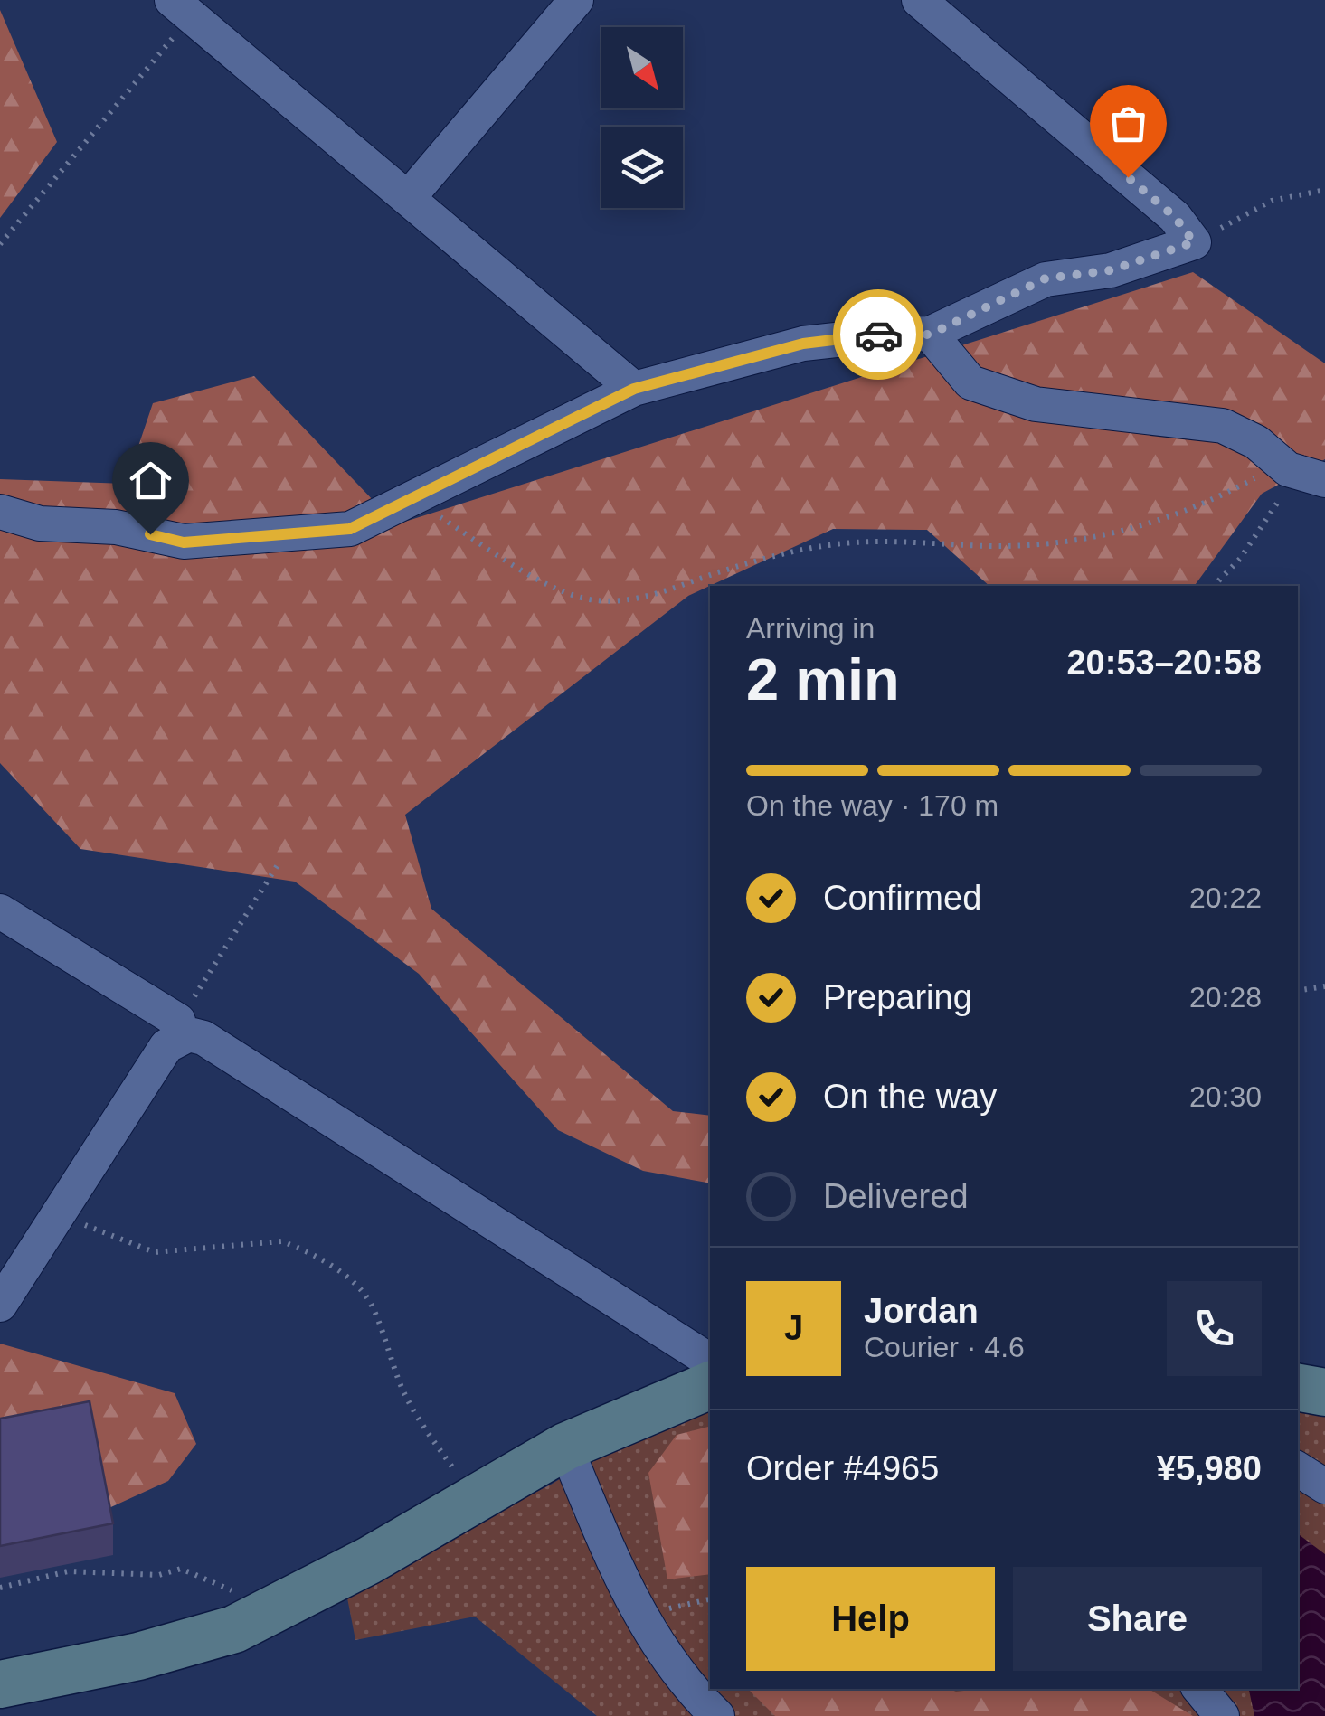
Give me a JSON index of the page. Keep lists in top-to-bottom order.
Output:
{
  "north": "bottom right",
  "page": {
    "heading": ["2 min", "Arriving in", "20:53–20:58"],
    "panel": [
      "Jordan",
      "Courier · 4.6",
      "Order #4965",
      "¥5,980"
    ],
    "bar": "On the way · 170 m",
    "list": [
      ["Confirmed", "20:22"],
      ["Preparing", "20:28"],
      ["On the way", "20:30"],
      "Delivered"
    ],
    "round": "J",
    "buttons": ["Help", "Share"]
  }
}
